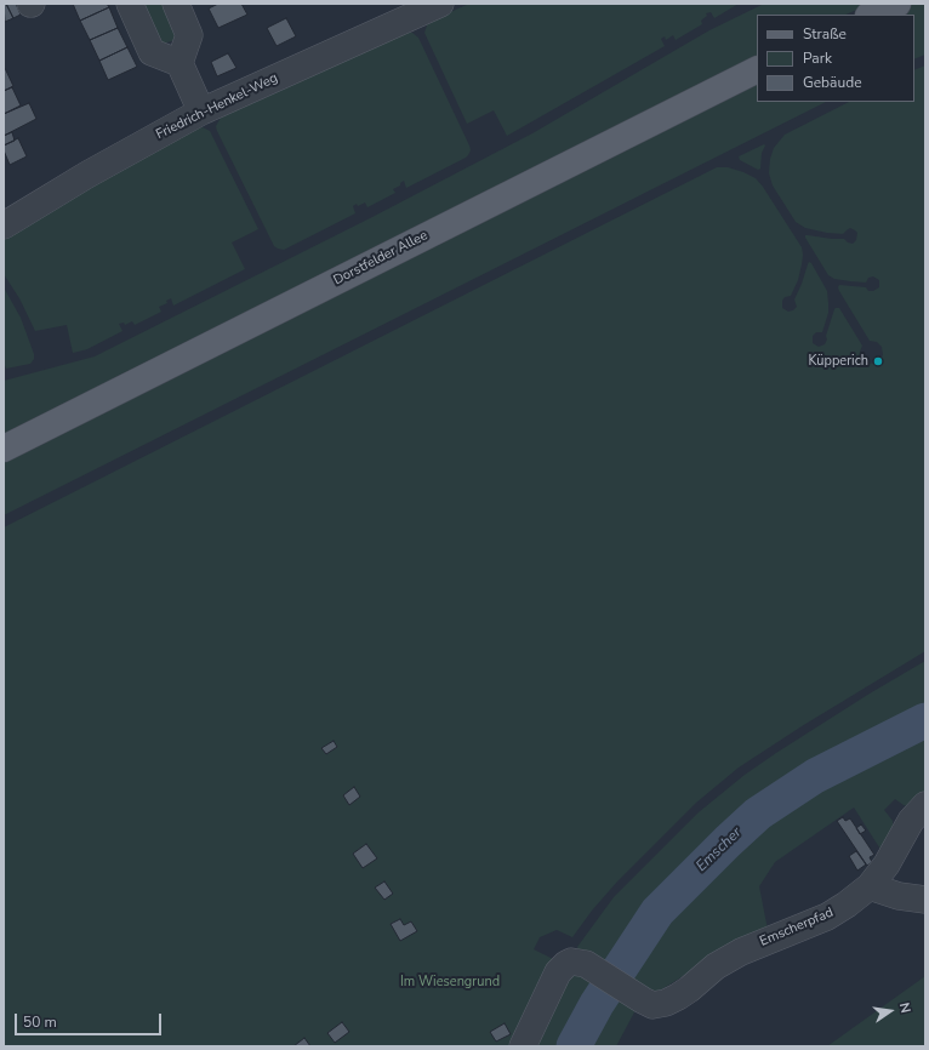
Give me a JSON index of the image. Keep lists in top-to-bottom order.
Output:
{
  "streets": {
    "main road": ["Dorstfelder Allee"],
    "street": ["Friedrich-Henkel-Weg", "Emscherpfad"]
  },
  "water": ["Emscher"],
  "parks": ["Im Wiesengrund"],
  "places": ["Küpperich"],
  "legend": ["Straße", "Park", "Gebäude"],
  "scale_bar": "50 m",
  "north": "right"
}
